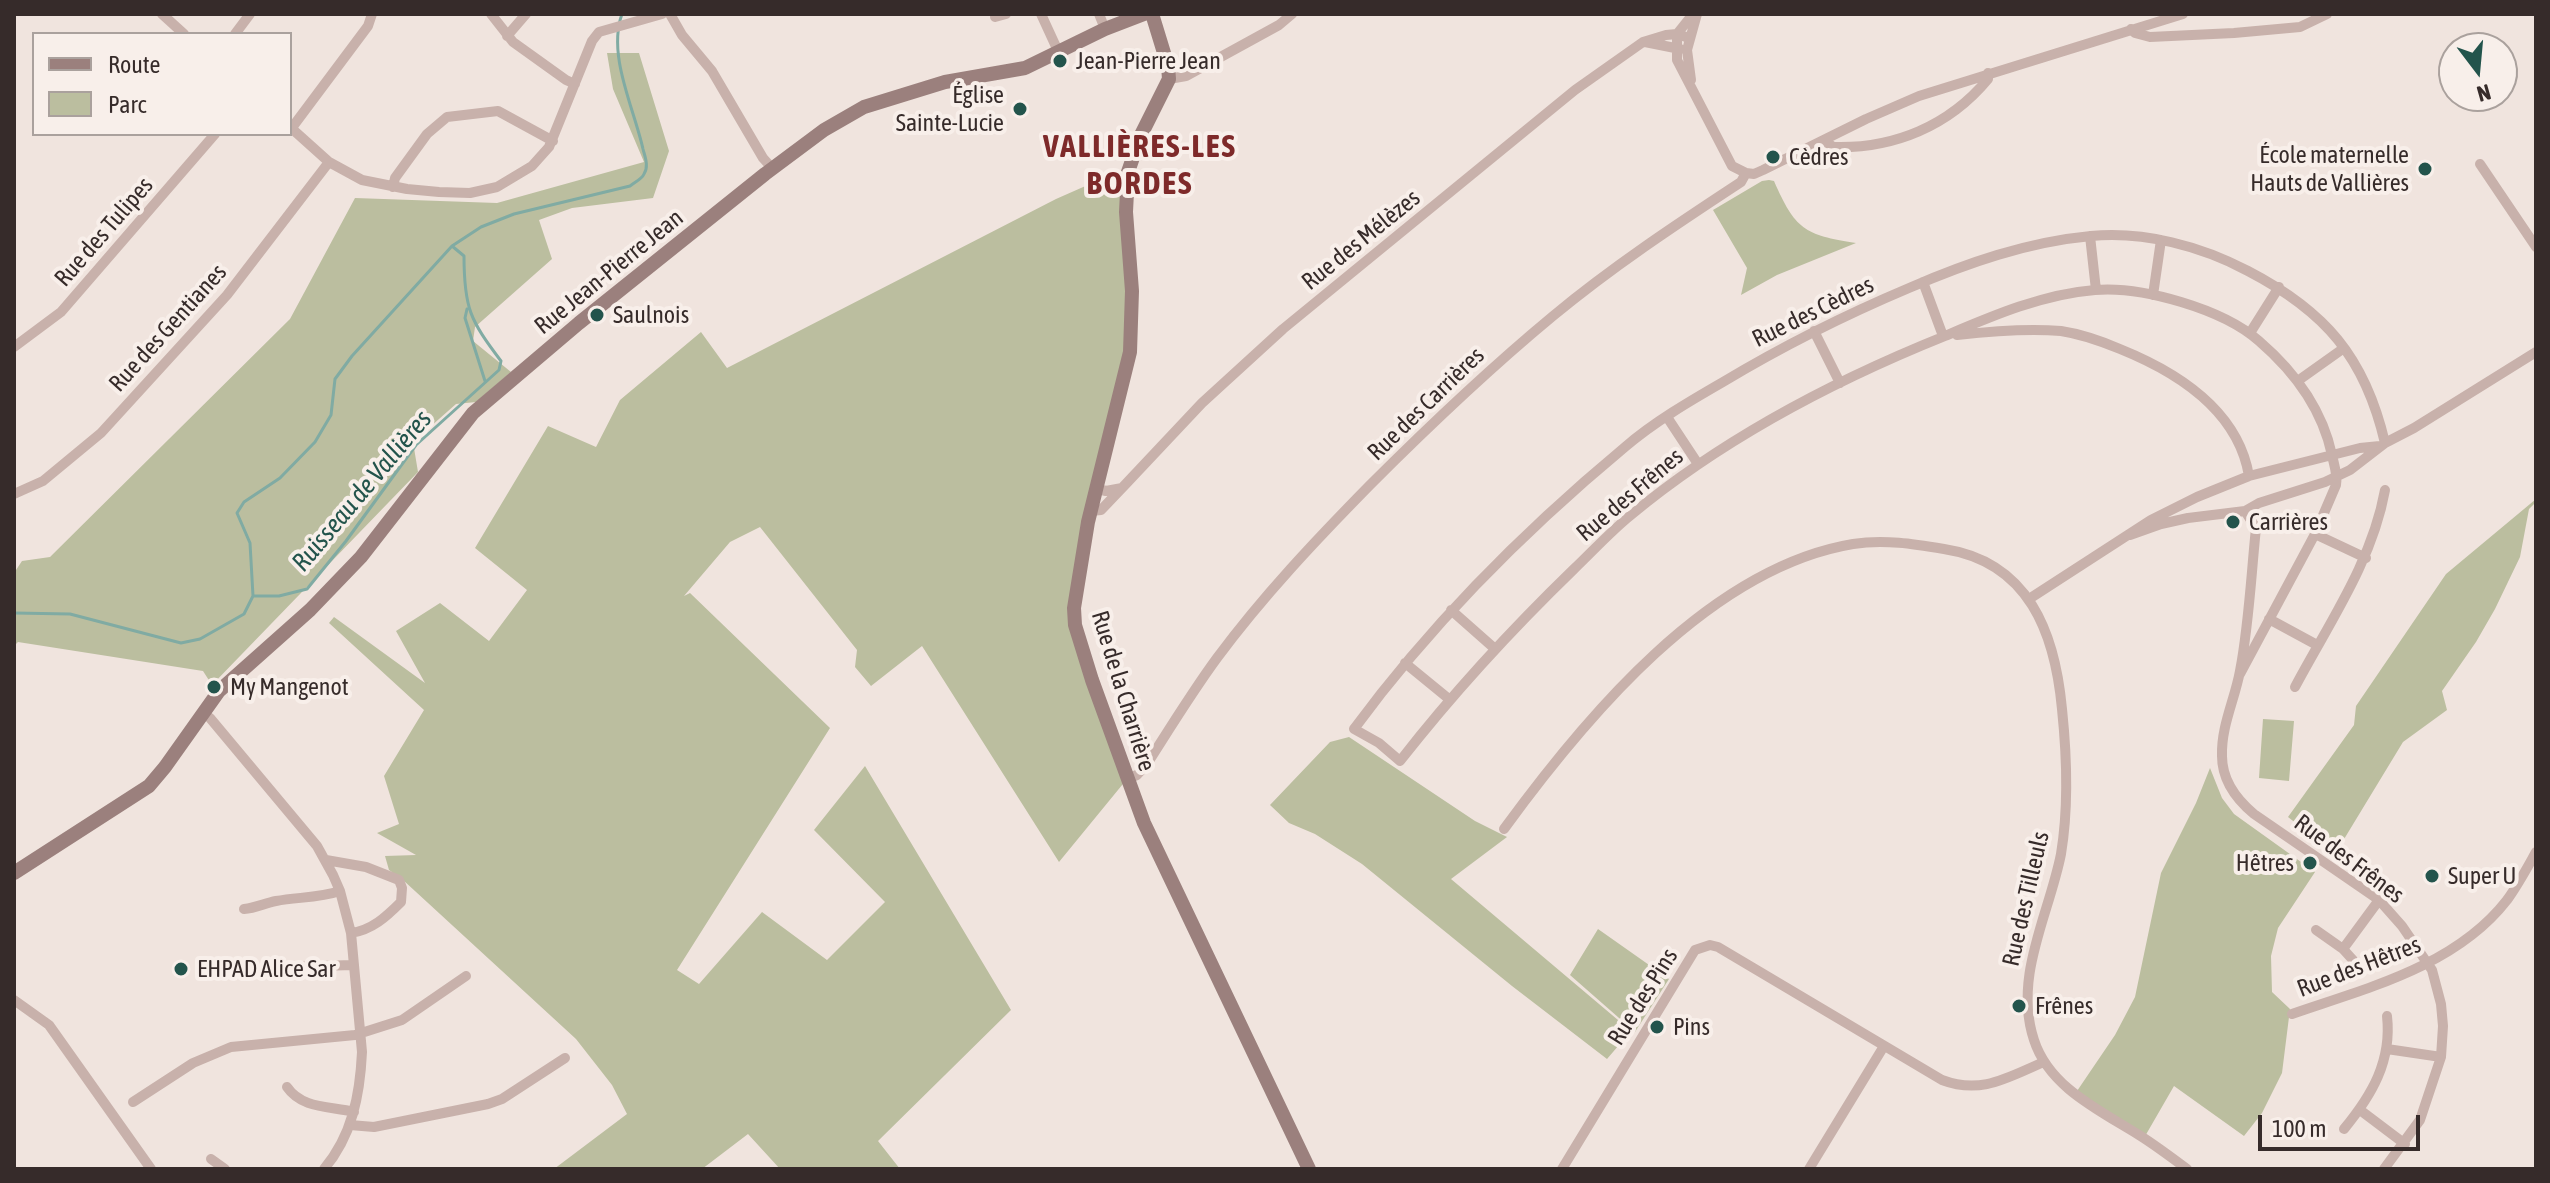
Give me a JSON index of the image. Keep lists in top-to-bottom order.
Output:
{
  "streets": {
    "main road": ["Rue Jean-Pierre Jean", "Rue de la Charrière"],
    "street": [
      "Rue des Tulipes",
      "Rue des Mélèzes",
      "Rue des Cèdres",
      "Rue des Gentianes",
      "Rue des Carrières",
      "Rue des Frênes",
      "Rue des Tilleuls",
      "Rue des Hêtres",
      "Rue des Pins"
    ]
  },
  "crossings": [
    ["Rue des Mélèzes", "Rue de la Charrière"],
    ["Rue des Cèdres", "Rue des Frênes"],
    ["Rue des Carrières", "Rue de la Charrière"],
    ["Rue des Frênes", "Rue des Hêtres"],
    ["Rue des Tilleuls", "Rue des Pins"]
  ],
  "districts": ["VALLIÈRES-LES BORDES"],
  "water": ["Ruisseau de Vallières"],
  "places": [
    "Jean-Pierre Jean",
    "Église Sainte-Lucie",
    "Cèdres",
    "École maternelle Hauts de Vallières",
    "Saulnois",
    "Carrières",
    "My Mangenot",
    "Hêtres",
    "Super U",
    "EHPAD Alice Sar",
    "Frênes",
    "Pins"
  ],
  "legend": ["Route", "Parc"],
  "scale_bar": "100 m",
  "north": "bottom"
}
